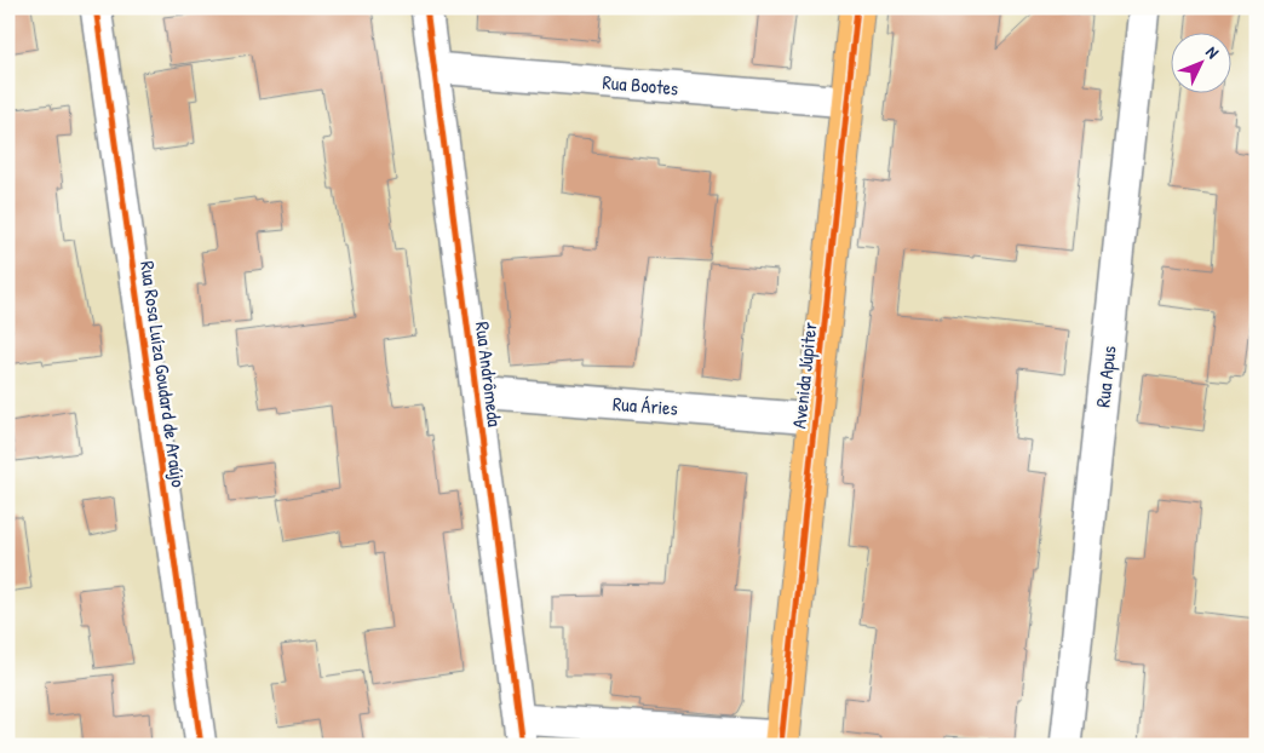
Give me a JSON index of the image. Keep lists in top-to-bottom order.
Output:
{
  "streets": {
    "main road": ["Avenida Júpiter"],
    "street": [
      "Rua Bootes",
      "Rua Rosa Luíza Goudard de Araújo",
      "Rua Andrômeda",
      "Rua Apus",
      "Rua Áries"
    ]
  },
  "crossings": [
    ["Rua Bootes", "Rua Andrômeda"],
    ["Rua Bootes", "Avenida Júpiter"],
    ["Rua Andrômeda", "Rua Áries"],
    ["Avenida Júpiter", "Rua Áries"]
  ],
  "north": "top right"
}
